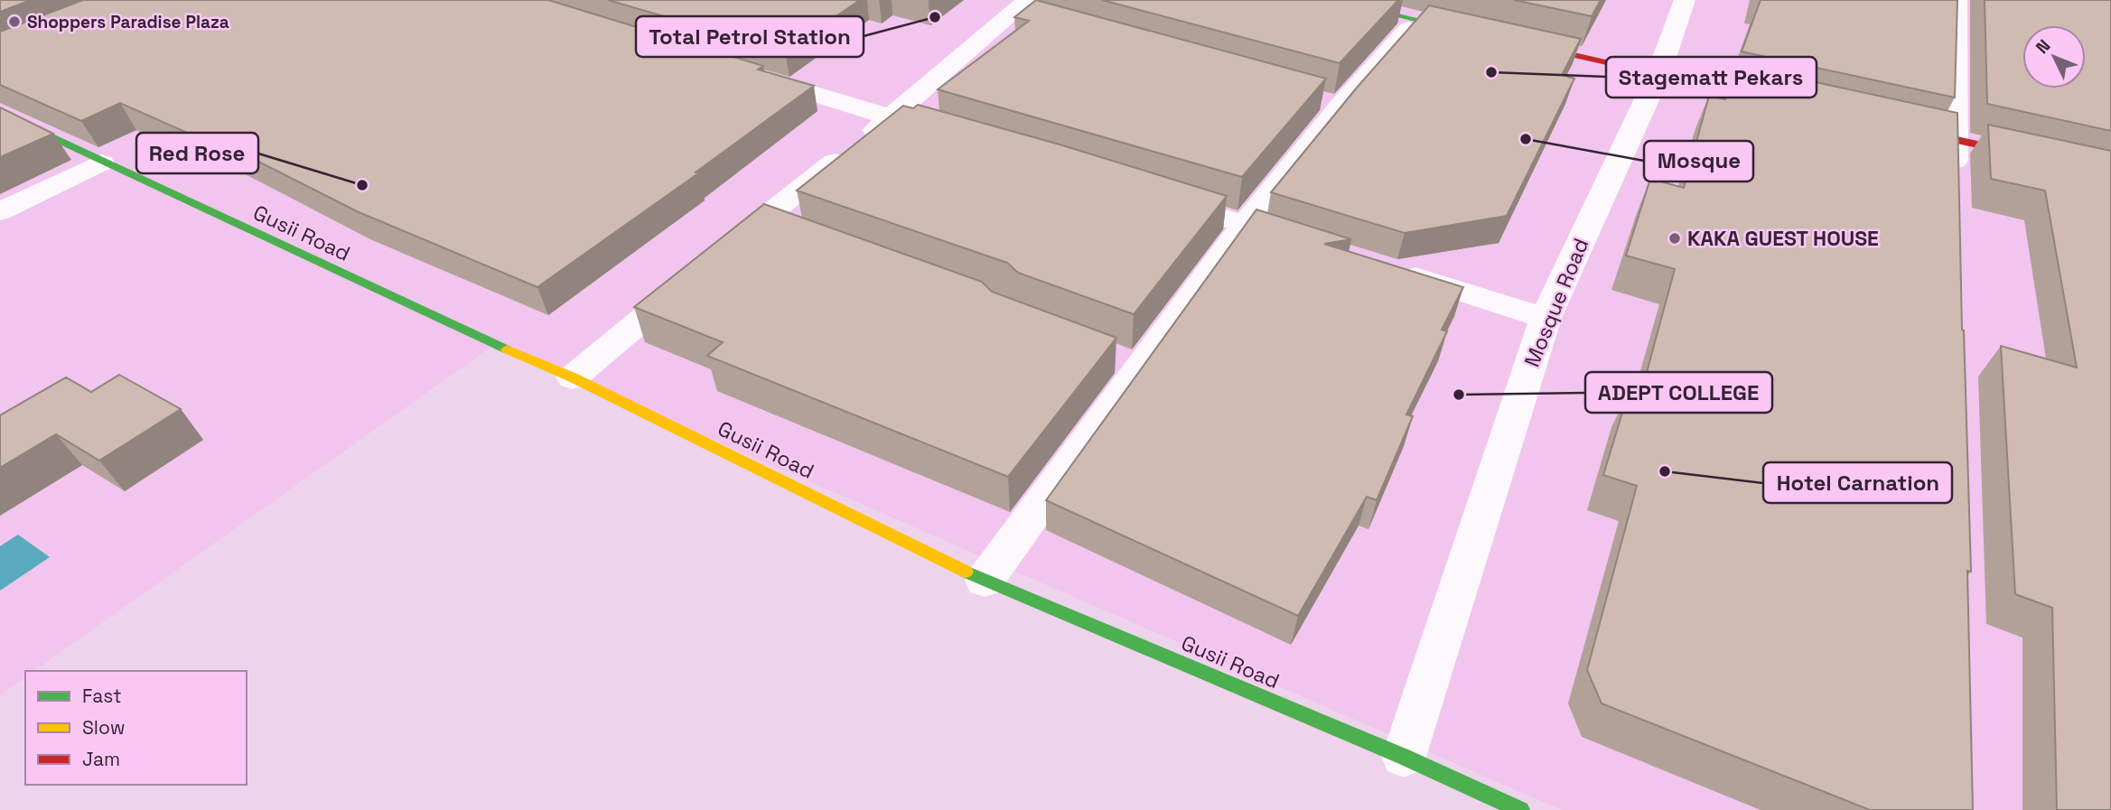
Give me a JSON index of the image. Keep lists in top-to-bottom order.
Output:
{
  "streets": {
    "street": ["Gusii Road", "Mosque Road"]
  },
  "crossings": [
    ["Gusii Road", "Mosque Road"]
  ],
  "places": [
    "Total Petrol Station",
    "Shoppers Paradise Plaza",
    "Stagematt Pekars",
    "Mosque",
    "Red Rose",
    "KAKA GUEST HOUSE",
    "ADEPT COLLEGE",
    "Hotel Carnation"
  ],
  "legend": ["Fast", "Slow", "Jam"],
  "north": "top left"
}
